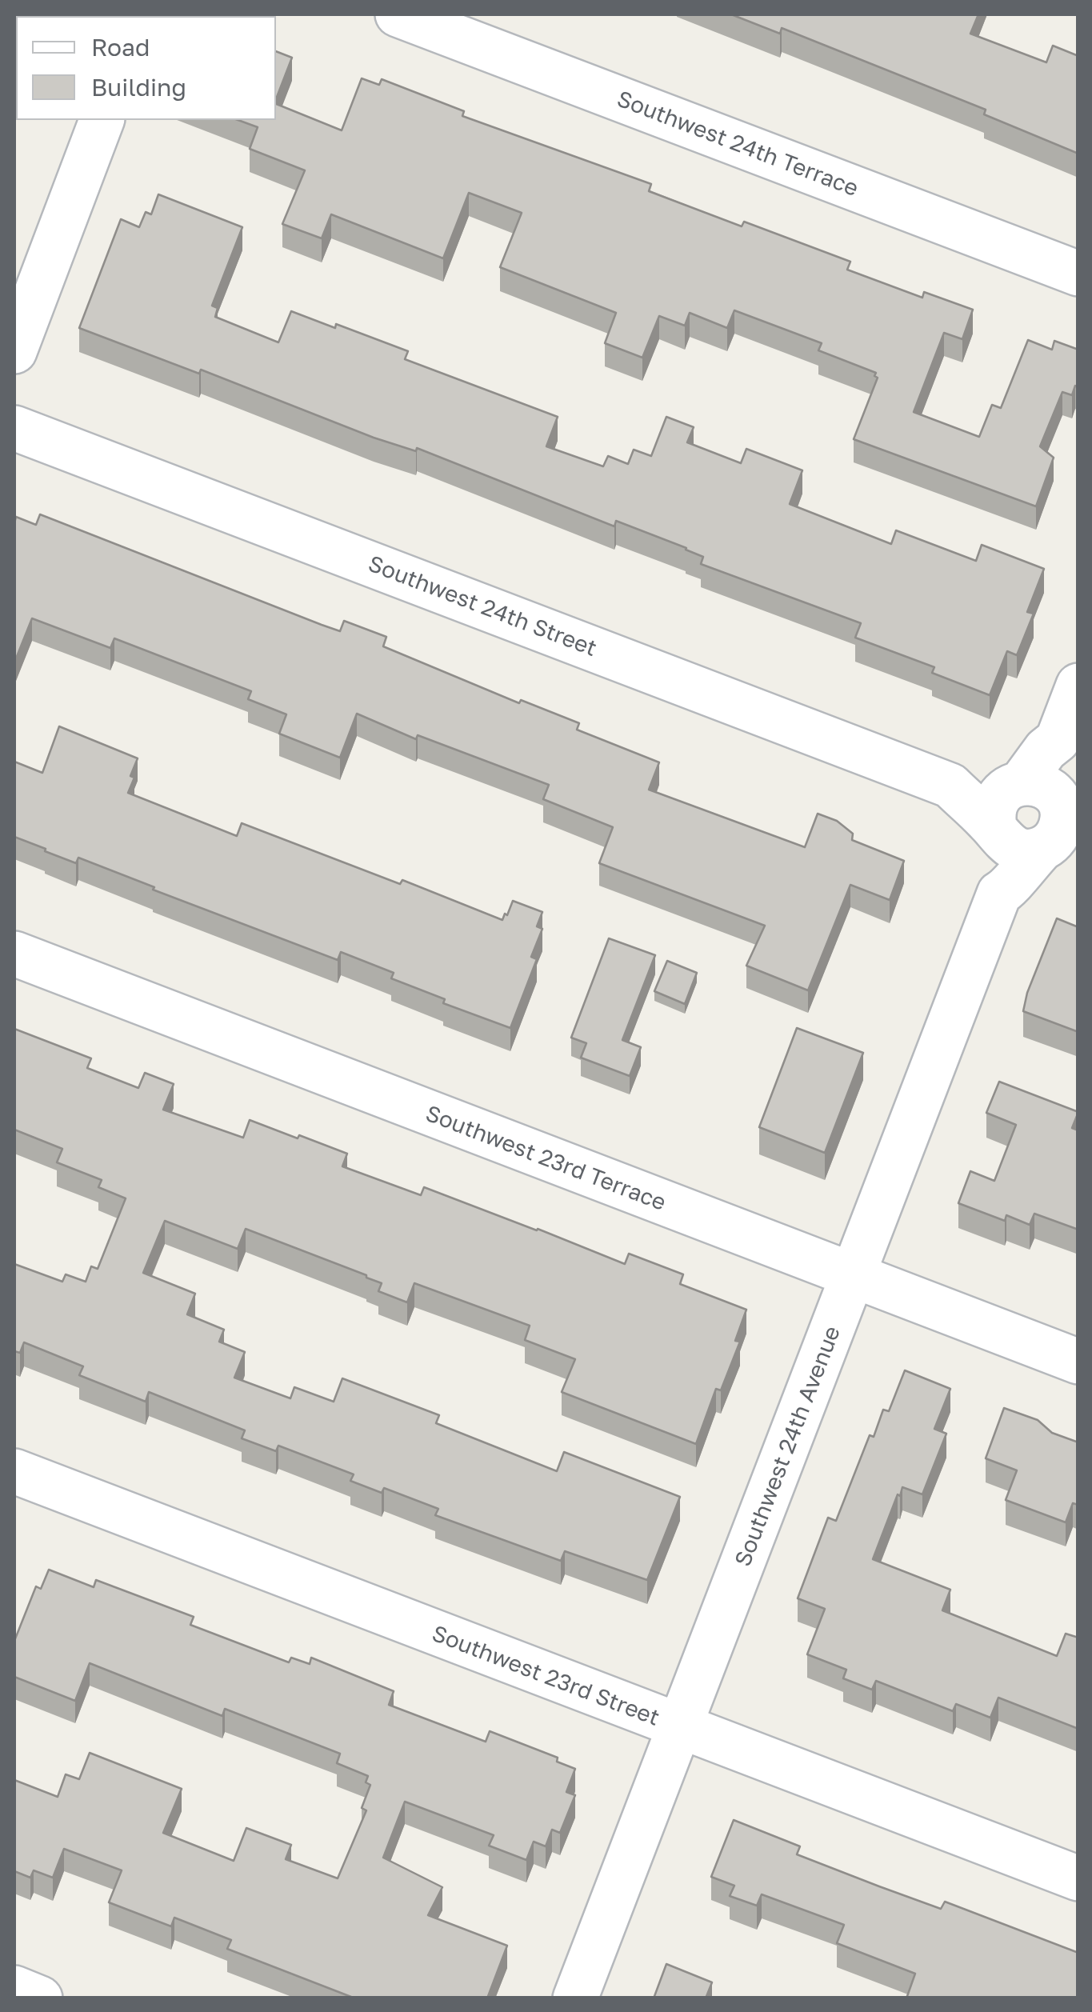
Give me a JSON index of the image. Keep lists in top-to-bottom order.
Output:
{
  "streets": {
    "street": [
      "Southwest 24th Terrace",
      "Southwest 24th Street",
      "Southwest 23rd Terrace",
      "Southwest 24th Avenue",
      "Southwest 23rd Street"
    ]
  },
  "crossings": [
    ["Southwest 24th Street", "Southwest 24th Avenue"],
    ["Southwest 23rd Terrace", "Southwest 24th Avenue"],
    ["Southwest 24th Avenue", "Southwest 23rd Street"]
  ],
  "legend": ["Road", "Building"]
}
